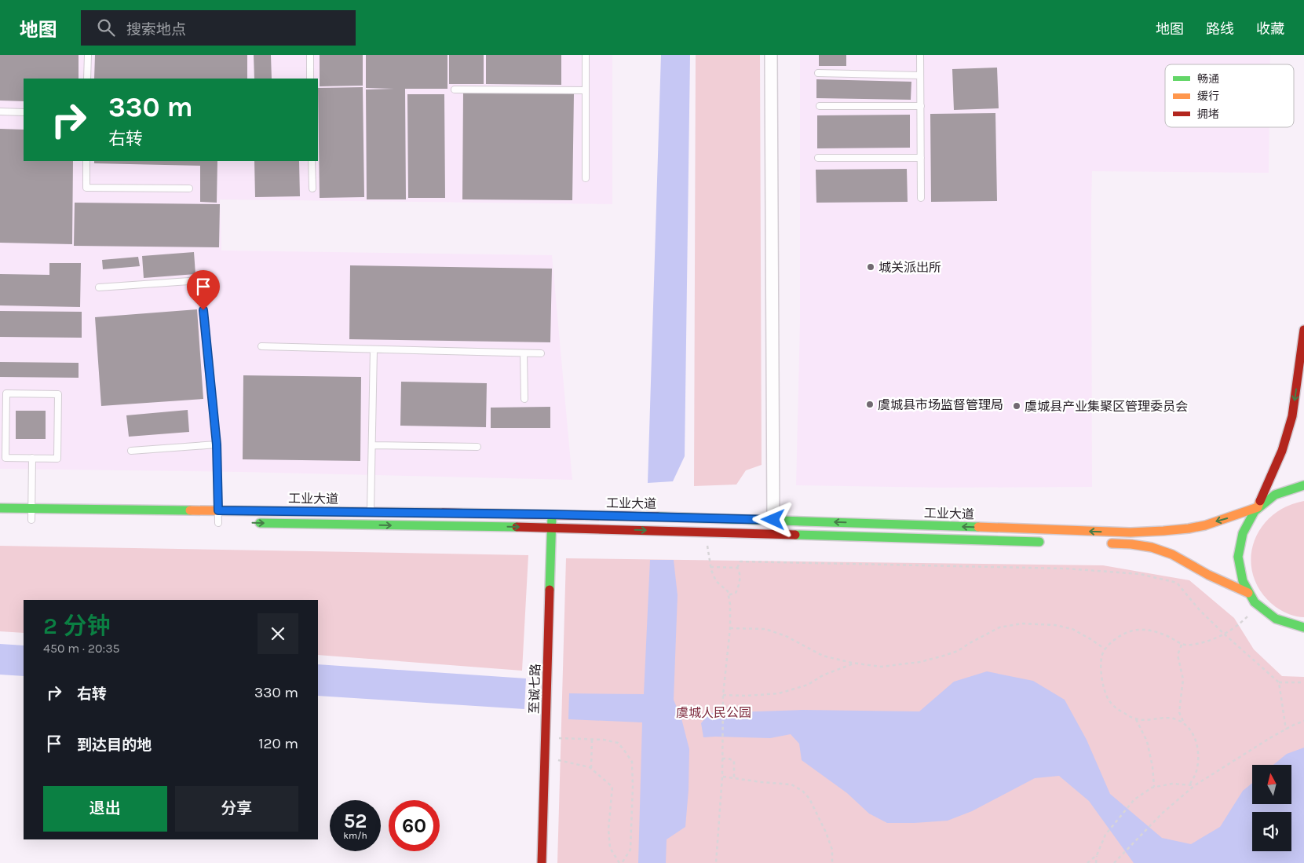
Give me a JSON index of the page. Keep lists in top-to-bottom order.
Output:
{
  "streets": {
    "main road": ["工业大道", "至诚七路"]
  },
  "crossings": [
    ["工业大道", "至诚七路"]
  ],
  "parks": ["虞城人民公园"],
  "places": ["城关派出所", "虞城县市场监督管理局", "虞城县产业集聚区管理委员会"],
  "legend": ["畅通", "缓行", "拥堵"],
  "north": "top",
  "page": {
    "header": "地图",
    "search": "搜索地点",
    "nav": ["地图", "路线", "收藏"],
    "turn": ["330 m", "右转"],
    "heading": ["2 分钟", "450 m · 20:35"],
    "list": [
      {
        "name": "右转",
        "value": "330 m"
      },
      {
        "name": "到达目的地",
        "value": "120 m"
      }
    ],
    "buttons": ["退出", "分享"],
    "speed": "52 km/h",
    "limit": "60"
  }
}
